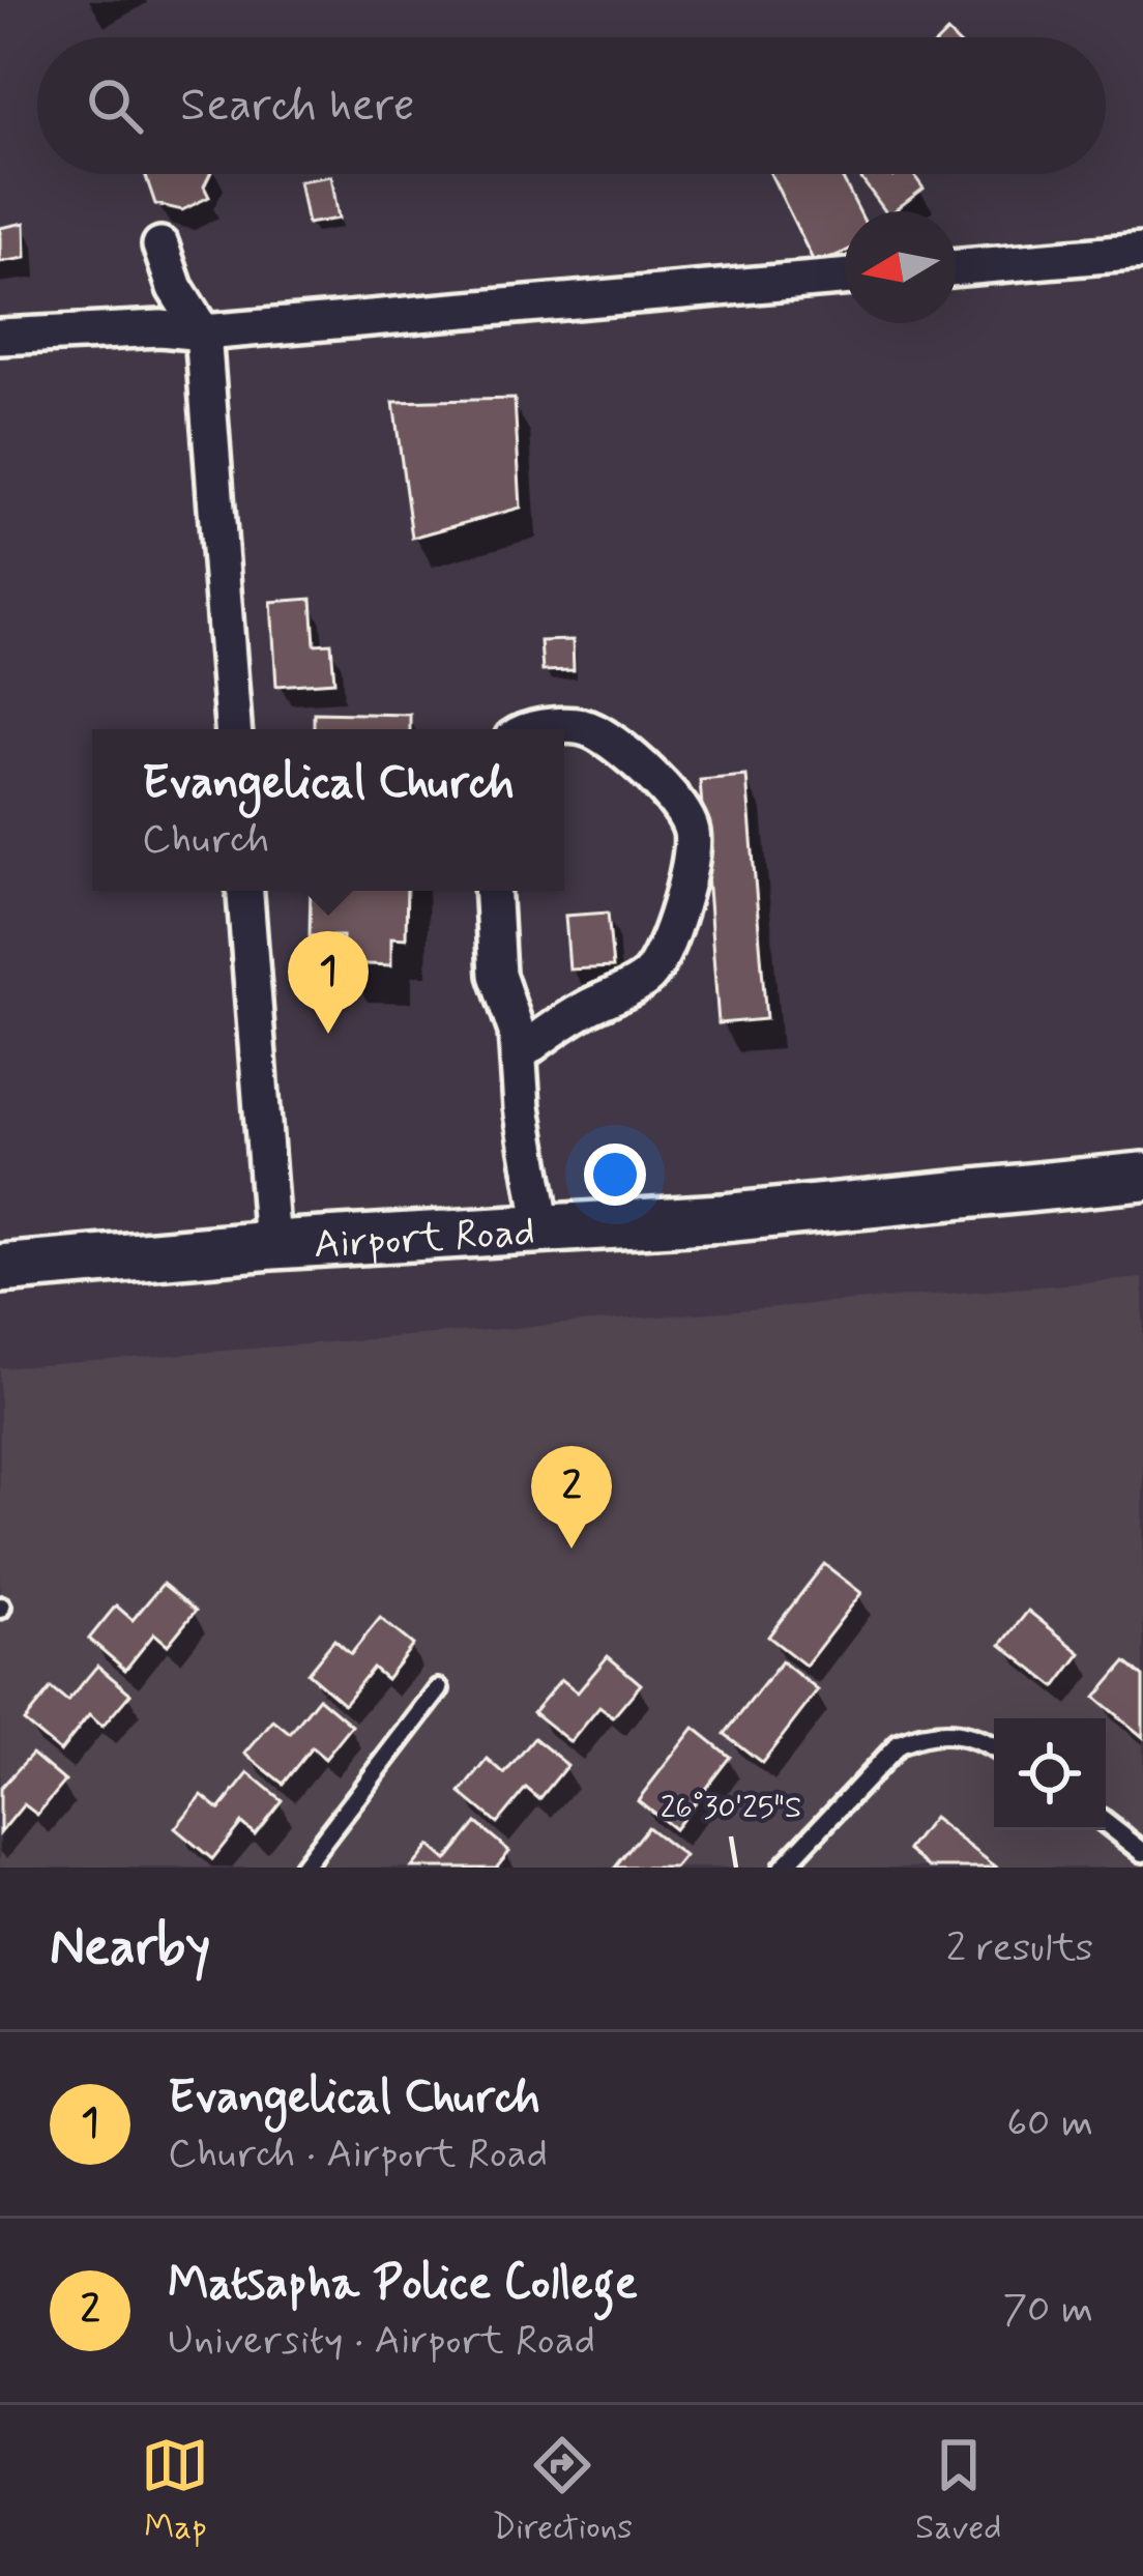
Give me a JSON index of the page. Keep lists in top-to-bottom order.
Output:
{
  "streets": {
    "street": ["Airport Road"]
  },
  "north": "left",
  "page": {
    "search": "Search here",
    "popup": ["Evangelical Church", "Church"],
    "pins": ["1", "2"],
    "heading": ["Nearby", "2 results"],
    "list": [
      {
        "mark": "1",
        "name": "Evangelical Church",
        "note": "Church · Airport Road",
        "value": "60 m"
      },
      {
        "mark": "2",
        "name": "Matsapha Police College",
        "note": "University · Airport Road",
        "value": "70 m"
      }
    ],
    "nav": ["Map", "Directions", "Saved"]
  },
  "coordinates": ["26°30'25\"S"]
}
